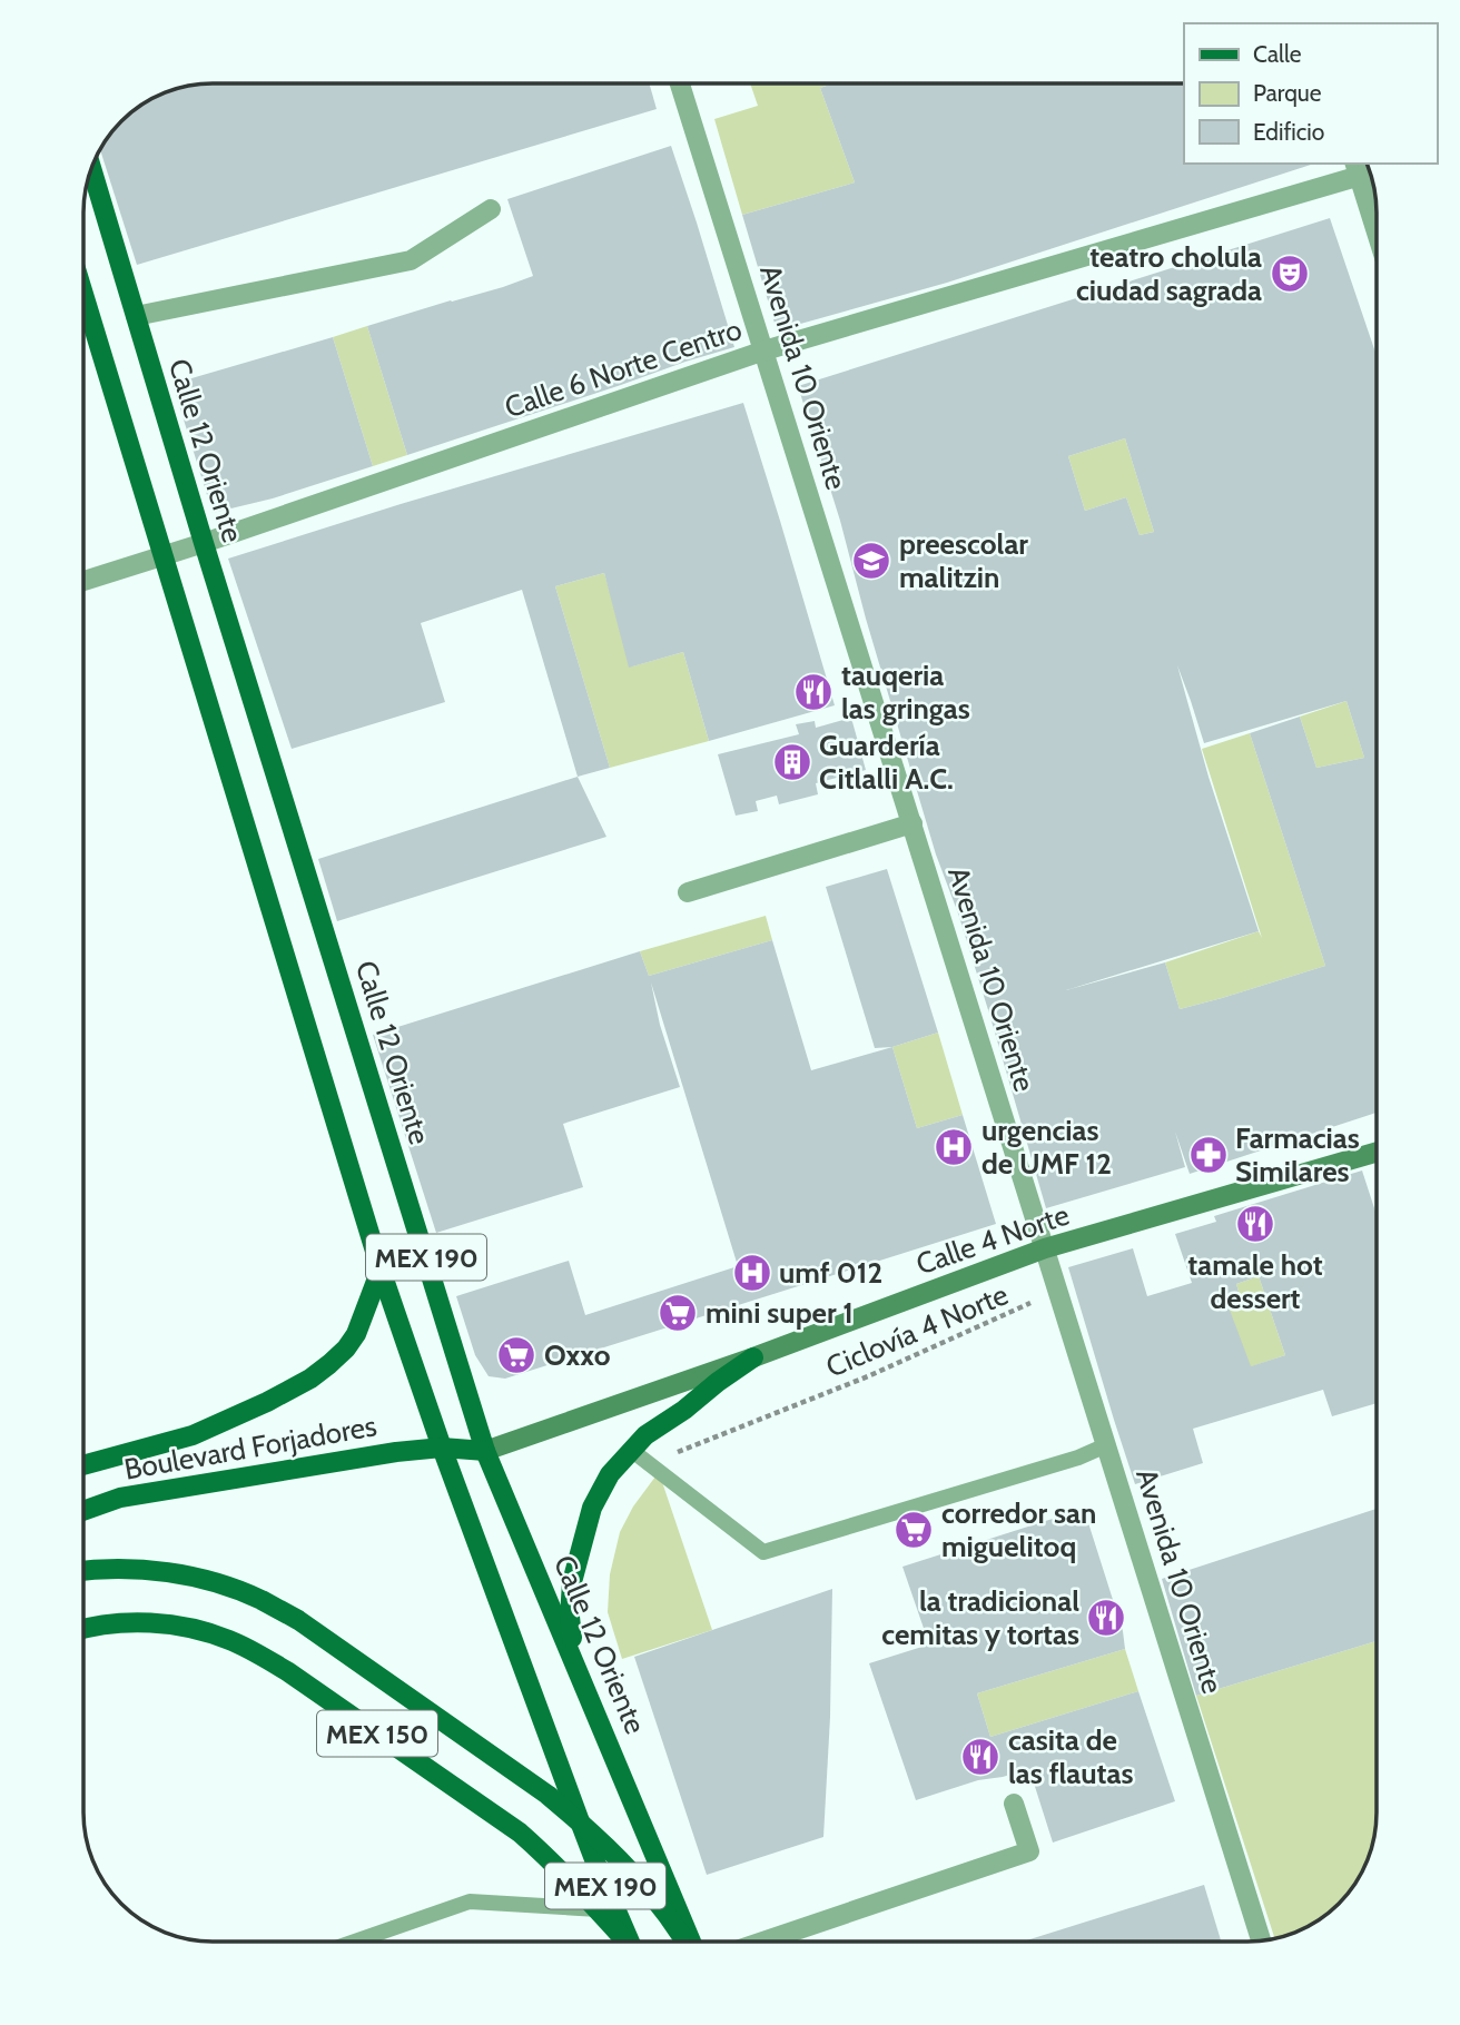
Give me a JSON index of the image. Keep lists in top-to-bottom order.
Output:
{
  "streets": {
    "main road": [
      "Calle 12 Oriente",
      "Calle 4 Norte",
      "MEX 190",
      "Boulevard Forjadores",
      "MEX 150"
    ],
    "street": ["Calle 6 Norte Centro", "Avenida 10 Oriente"],
    "path": ["Ciclovía 4 Norte"]
  },
  "crossings": [
    ["Calle 6 Norte Centro", "Avenida 10 Oriente"],
    ["Calle 6 Norte Centro", "Calle 12 Oriente"],
    ["Calle 6 Norte Centro", "MEX 190"],
    ["Avenida 10 Oriente", "Calle 4 Norte"],
    ["Avenida 10 Oriente", "Ciclovía 4 Norte"],
    ["Calle 12 Oriente", "Calle 4 Norte"],
    ["Calle 4 Norte", "MEX 190"],
    ["Calle 4 Norte", "Ciclovía 4 Norte"],
    ["Calle 4 Norte", "Boulevard Forjadores"],
    ["MEX 190", "Boulevard Forjadores"],
    ["MEX 190", "MEX 150"]
  ],
  "places": {
    "theatre": ["teatro cholula ciudad sagrada"],
    "school or university": ["preescolar malitzin"],
    "restaurant": [
      "tauqeria las gringas",
      "tamale hot dessert",
      "la tradicional cemitas y tortas",
      "casita de las flautas"
    ],
    "building": ["Guardería Citlalli A.C."],
    "hospital": ["urgencias de UMF 12", "umf 012"],
    "pharmacy": ["Farmacias Similares"],
    "supermarket": ["mini super 1", "Oxxo", "corredor san miguelitoq"]
  },
  "legend": ["Calle", "Parque", "Edificio"]
}
